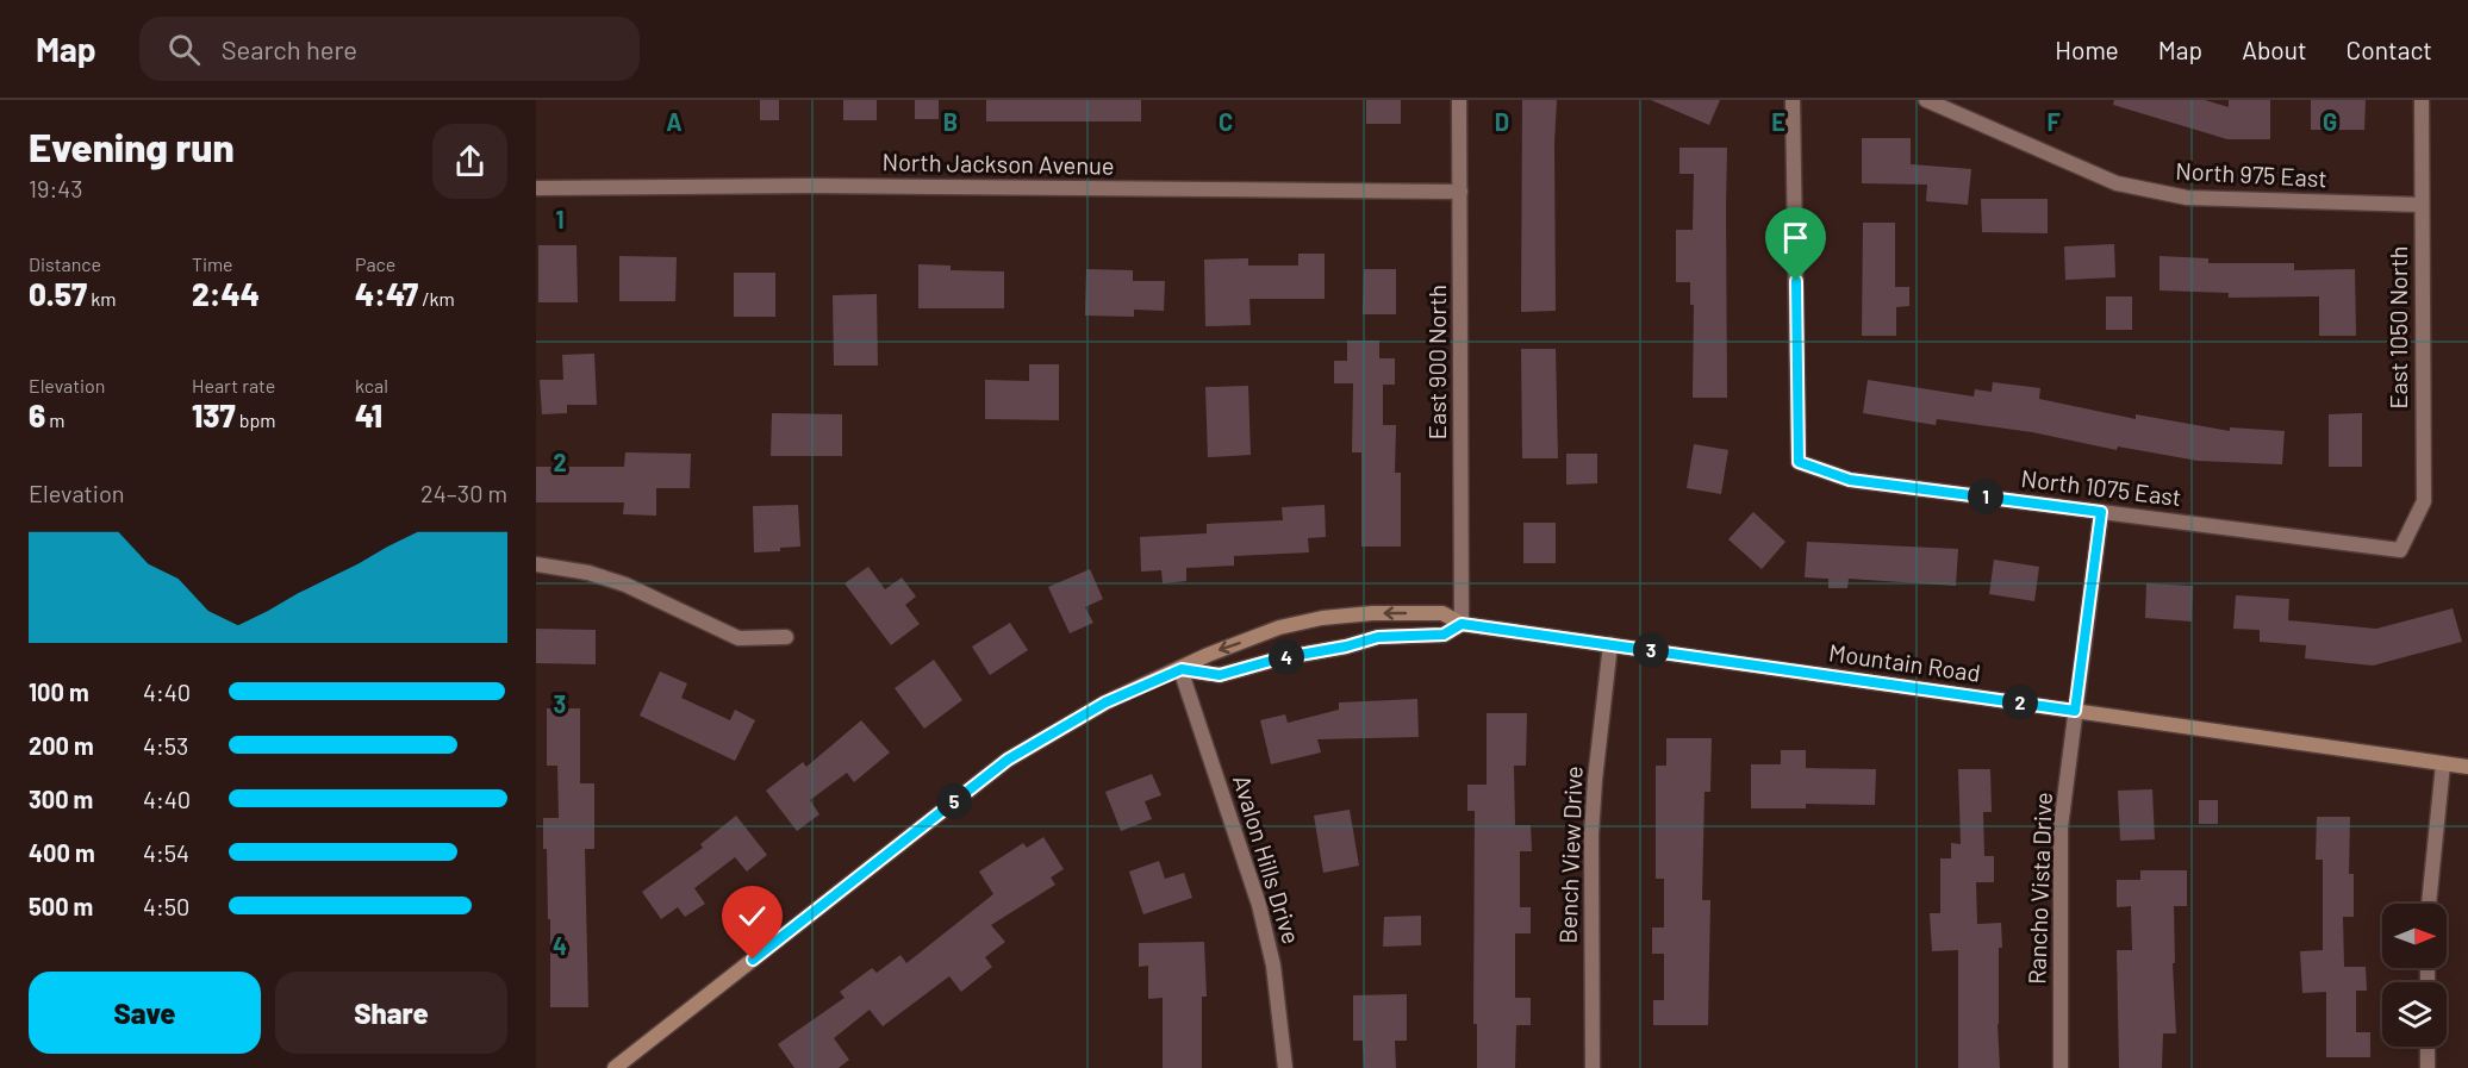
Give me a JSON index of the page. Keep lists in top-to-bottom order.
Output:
{
  "streets": {
    "street": [
      "North Jackson Avenue",
      "North 975 East",
      "East 1050 North",
      "East 900 North",
      "North 1075 East",
      "Mountain Road",
      "Bench View Drive",
      "Avalon Hills Drive",
      "Rancho Vista Drive"
    ]
  },
  "crossings": [
    ["North Jackson Avenue", "East 900 North"],
    ["North 975 East", "East 1050 North"],
    ["East 1050 North", "North 1075 East"],
    ["East 900 North", "Mountain Road"],
    ["North 1075 East", "Rancho Vista Drive"],
    ["Mountain Road", "Bench View Drive"],
    ["Mountain Road", "Avalon Hills Drive"],
    ["Mountain Road", "Rancho Vista Drive"]
  ],
  "north": "right",
  "page": {
    "header": "Map",
    "search": "Search here",
    "nav": [
      "Home",
      "Map",
      "About",
      "Contact"
    ],
    "heading": ["Evening run", "19:43"],
    "stats": [
      ["Distance", "0.57 km"],
      ["Time", "2:44"],
      ["Pace", "4:47 /km"],
      ["Elevation", "6 m"],
      ["Heart rate", "137 bpm"],
      ["kcal", "41"]
    ],
    "chart": ["Elevation", "24–30 m"],
    "pins": [
      "1",
      "3",
      "4",
      "2",
      "5"
    ],
    "list": [
      {
        "name": "100 m",
        "note": "4:40"
      },
      {
        "name": "200 m",
        "note": "4:53"
      },
      {
        "name": "300 m",
        "note": "4:40"
      },
      {
        "name": "400 m",
        "note": "4:54"
      },
      {
        "name": "500 m",
        "note": "4:50"
      }
    ],
    "buttons": ["Save", "Share"]
  },
  "grid": {
    "columns": [
      "A",
      "B",
      "C",
      "D",
      "E",
      "F",
      "G"
    ],
    "rows": [
      "1",
      "2",
      "3",
      "4"
    ]
  }
}
